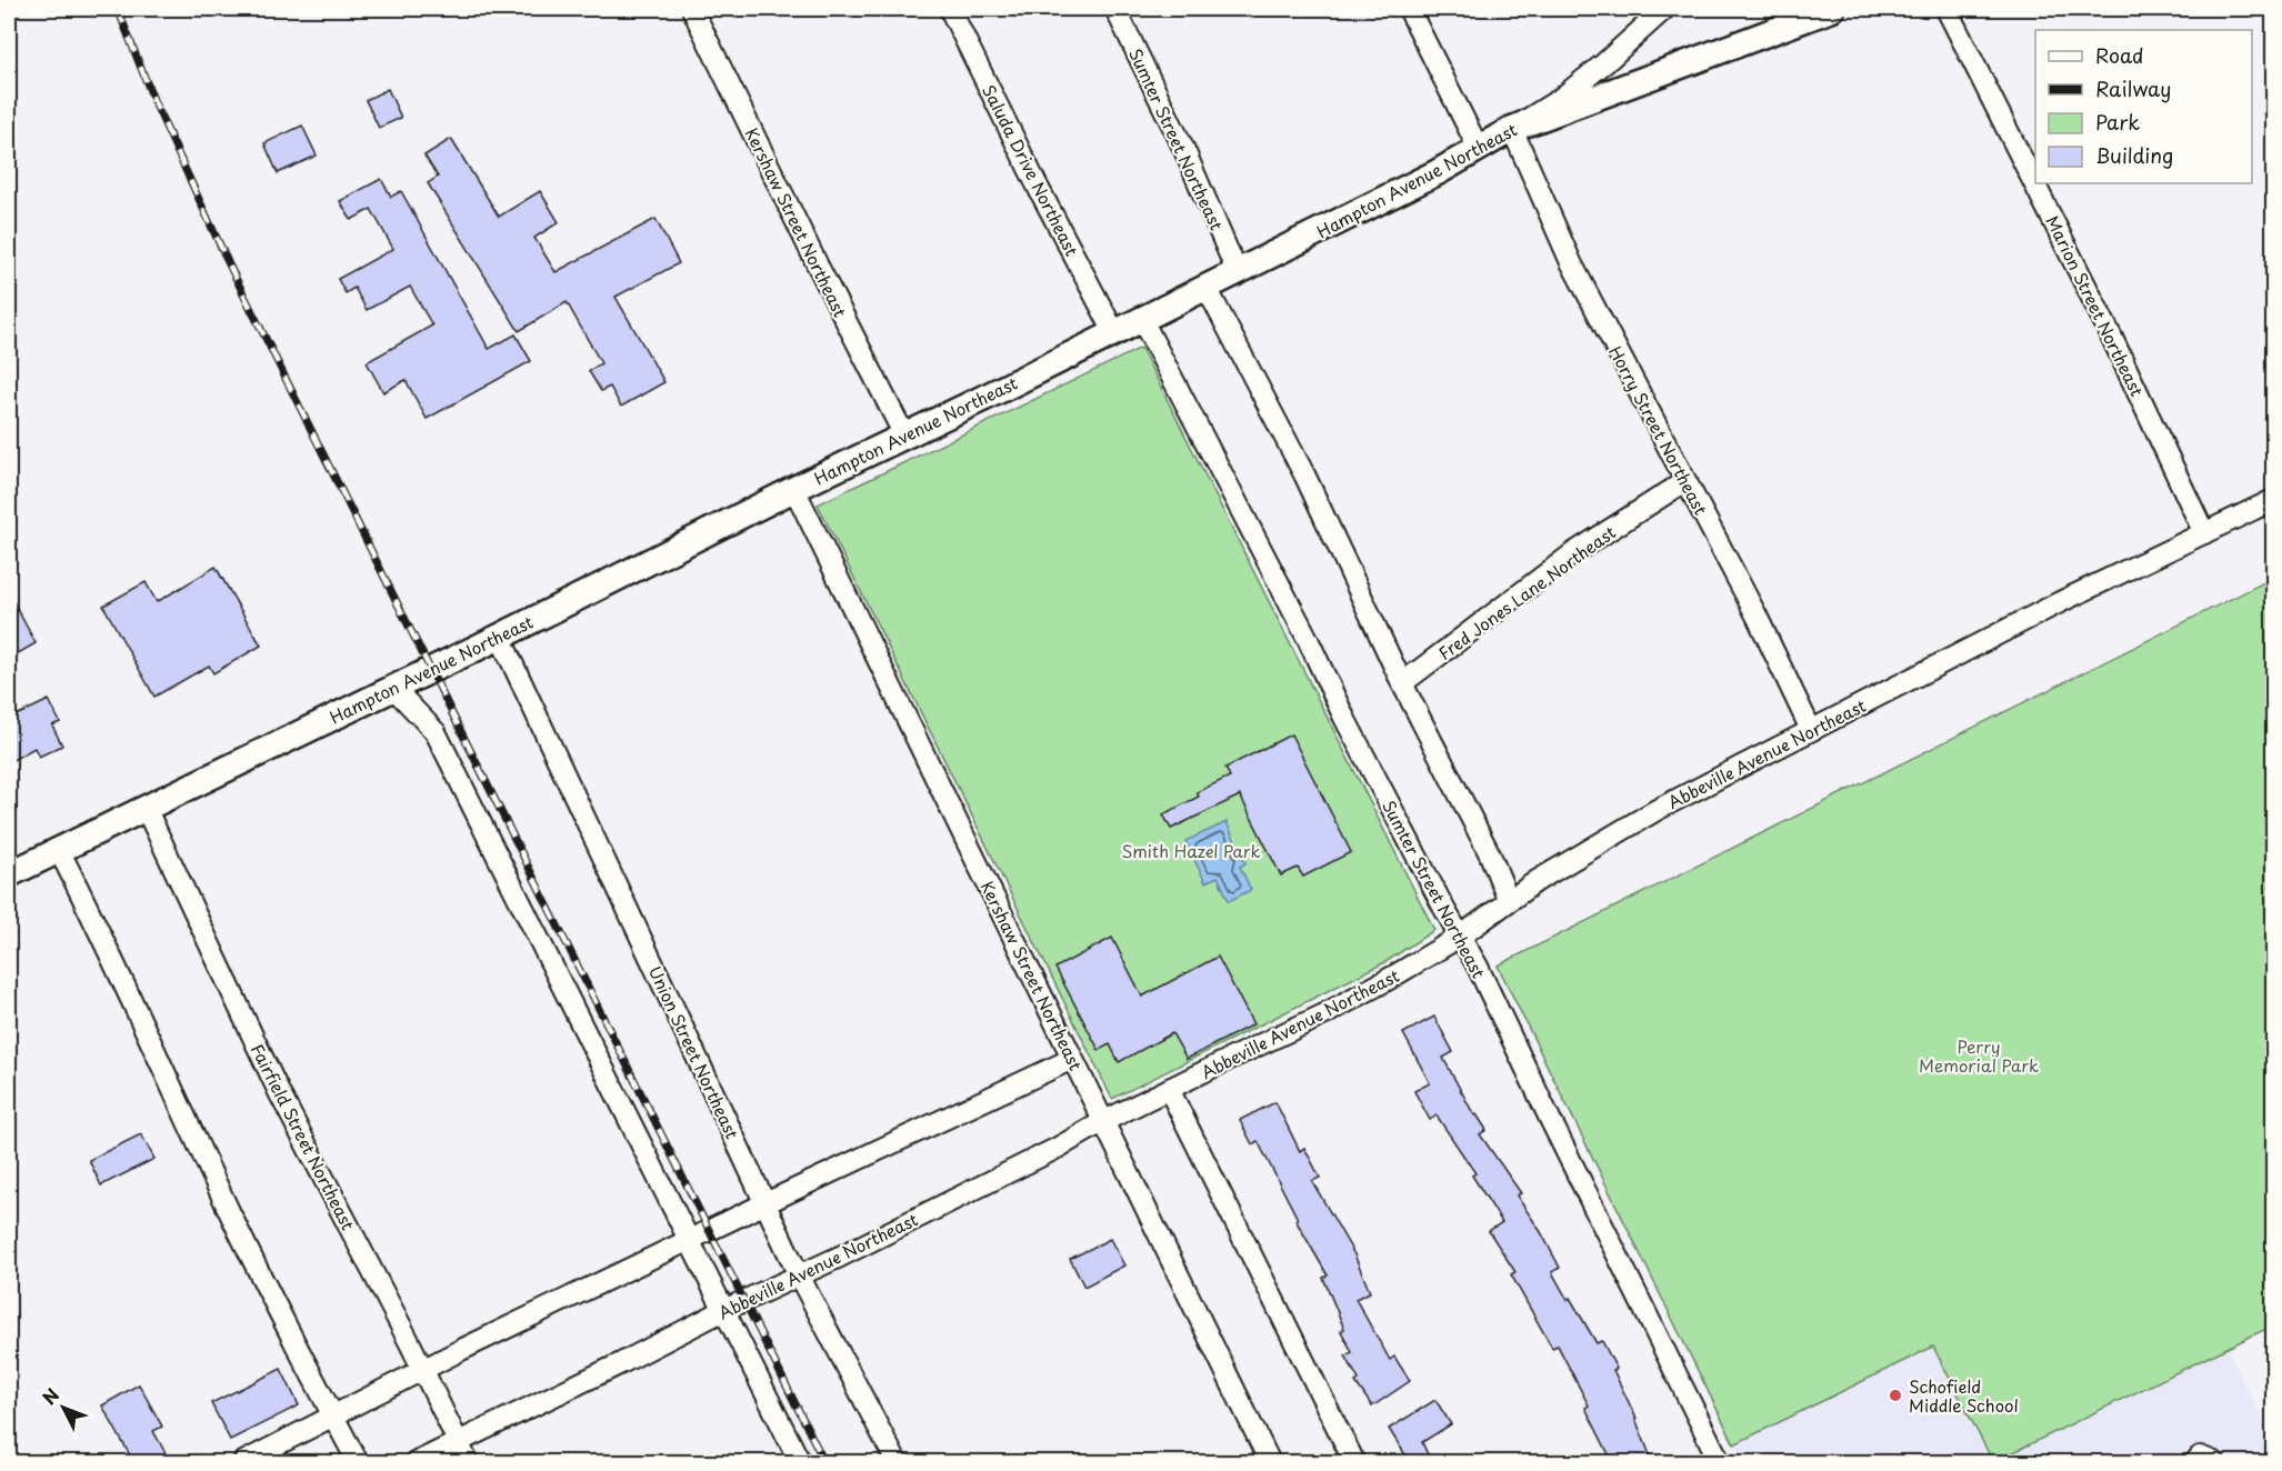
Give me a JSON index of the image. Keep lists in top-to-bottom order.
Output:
{
  "streets": {
    "street": [
      "Sumter Street Northeast",
      "Saluda Drive Northeast",
      "Hampton Avenue Northeast",
      "Kershaw Street Northeast",
      "Marion Street Northeast",
      "Horry Street Northeast",
      "Fred Jones Lane Northeast",
      "Abbeville Avenue Northeast",
      "Union Street Northeast",
      "Fairfield Street Northeast"
    ]
  },
  "crossings": [
    ["Sumter Street Northeast", "Hampton Avenue Northeast"],
    ["Sumter Street Northeast", "Abbeville Avenue Northeast"],
    ["Saluda Drive Northeast", "Hampton Avenue Northeast"],
    ["Hampton Avenue Northeast", "Kershaw Street Northeast"],
    ["Hampton Avenue Northeast", "Horry Street Northeast"],
    ["Hampton Avenue Northeast", "Union Street Northeast"],
    ["Hampton Avenue Northeast", "Fairfield Street Northeast"],
    ["Kershaw Street Northeast", "Abbeville Avenue Northeast"],
    ["Marion Street Northeast", "Abbeville Avenue Northeast"],
    ["Horry Street Northeast", "Fred Jones Lane Northeast"],
    ["Horry Street Northeast", "Abbeville Avenue Northeast"],
    ["Abbeville Avenue Northeast", "Union Street Northeast"],
    ["Abbeville Avenue Northeast", "Fairfield Street Northeast"]
  ],
  "parks": ["Smith Hazel Park", "Perry Memorial Park"],
  "places": ["Schofield Middle School"],
  "legend": [
    "Road",
    "Railway",
    "Park",
    "Building"
  ],
  "north": "top left"
}
